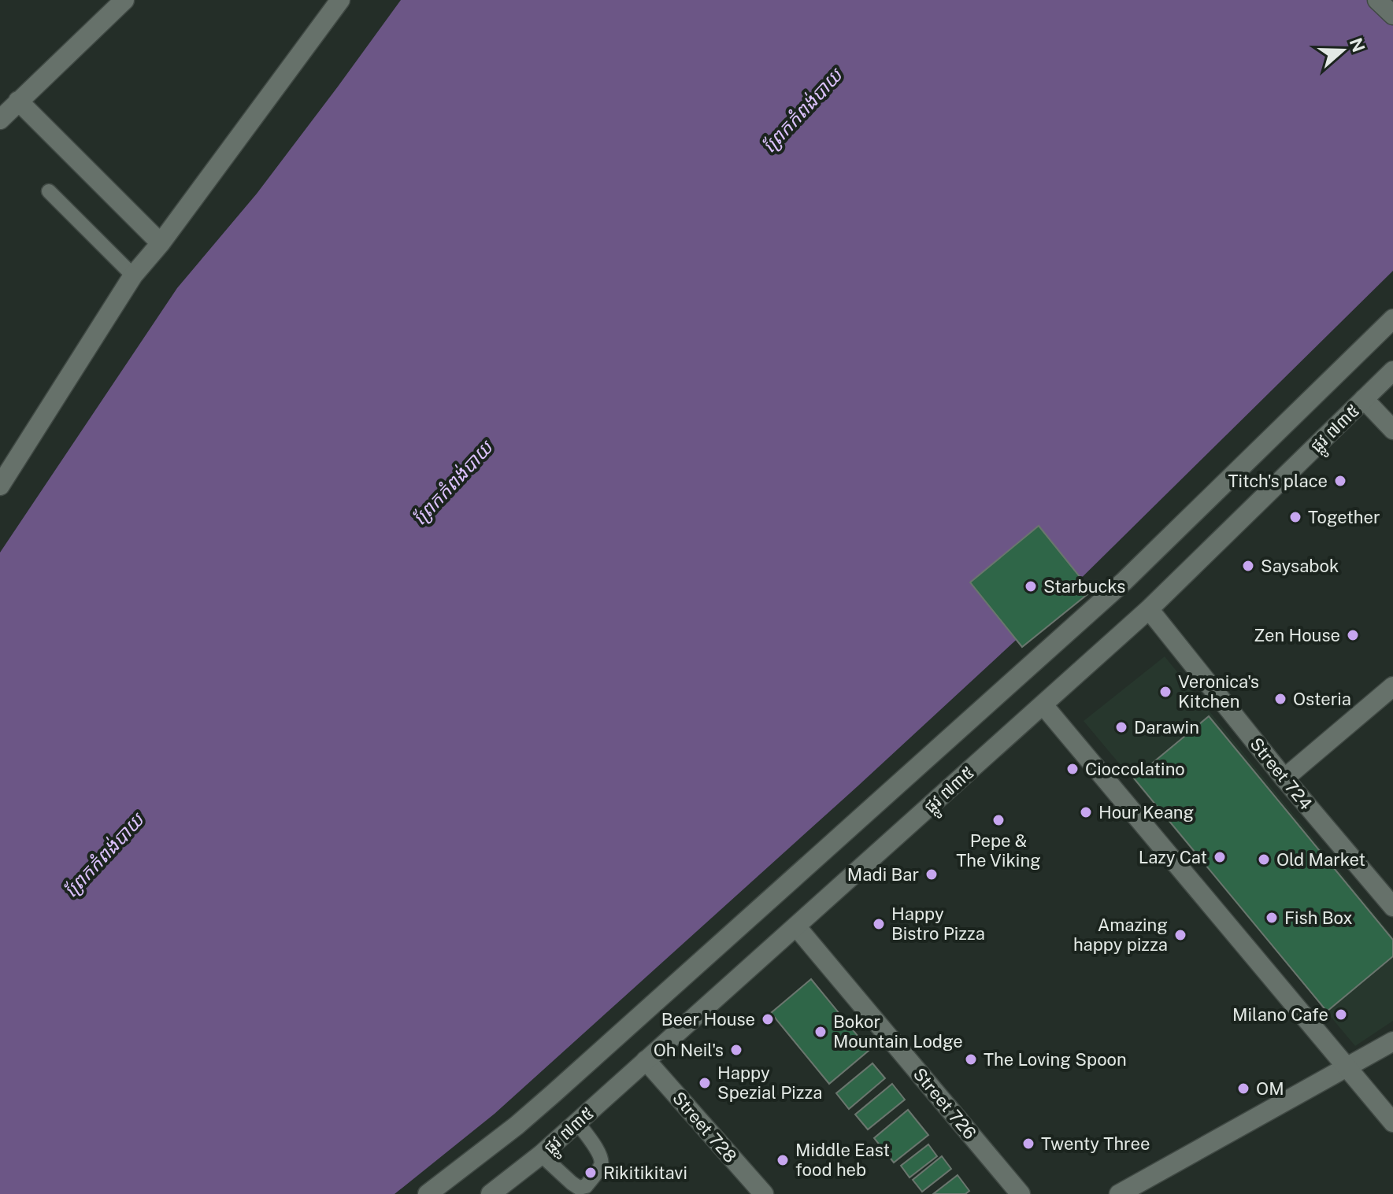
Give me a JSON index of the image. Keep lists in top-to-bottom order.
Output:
{
  "streets": {
    "street": [
      "ផ្លូវ ៧៣៥",
      "Street 724",
      "Street 726",
      "Street 728"
    ]
  },
  "crossings": [
    ["ផ្លូវ ៧៣៥", "Street 724"],
    ["ផ្លូវ ៧៣៥", "Street 726"],
    ["ផ្លូវ ៧៣៥", "Street 728"]
  ],
  "water": ["ព្រែកកំពង់បាយ"],
  "places": [
    "Titch's place",
    "Together",
    "Saysabok",
    "Starbucks",
    "Zen House",
    "Veronica's Kitchen",
    "Osteria",
    "Darawin",
    "Cioccolatino",
    "Hour Keang",
    "Pepe & The Viking",
    "Lazy Cat",
    "Old Market",
    "Madi Bar",
    "Fish Box",
    "Happy Bistro Pizza",
    "Amazing happy pizza",
    "Milano Cafe",
    "Beer House",
    "Bokor Mountain Lodge",
    "Oh Neil's",
    "The Loving Spoon",
    "Happy Spezial Pizza",
    "OM",
    "Twenty Three",
    "Middle East food heb",
    "Rikitikitavi"
  ],
  "north": "right"
}
